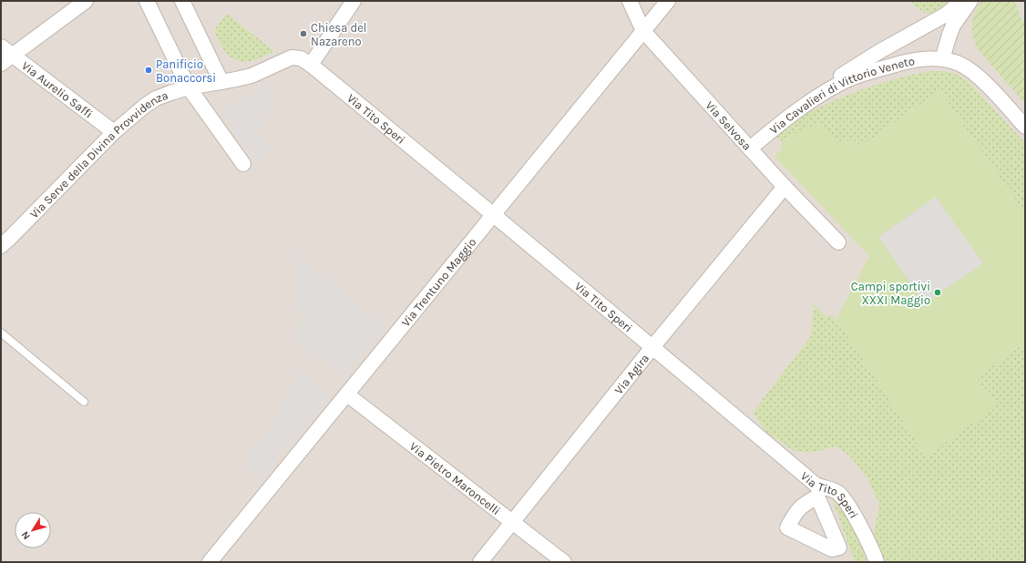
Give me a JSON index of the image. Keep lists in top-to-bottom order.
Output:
{
  "streets": {
    "street": [
      "Via Aurelio Saffi",
      "Via Cavalieri di Vittorio Veneto",
      "Via Tito Speri",
      "Via Selvosa",
      "Via Serve della Divina Provvidenza",
      "Via Trentuno Maggio",
      "Via Agira",
      "Via Pietro Maroncelli"
    ]
  },
  "crossings": [
    ["Via Aurelio Saffi", "Via Serve della Divina Provvidenza"],
    ["Via Cavalieri di Vittorio Veneto", "Via Selvosa"],
    ["Via Tito Speri", "Via Serve della Divina Provvidenza"],
    ["Via Tito Speri", "Via Trentuno Maggio"],
    ["Via Tito Speri", "Via Agira"],
    ["Via Selvosa", "Via Trentuno Maggio"],
    ["Via Selvosa", "Via Agira"],
    ["Via Trentuno Maggio", "Via Pietro Maroncelli"],
    ["Via Agira", "Via Pietro Maroncelli"]
  ],
  "places": ["Chiesa del Nazareno", "Panificio Bonaccorsi", "Campi sportivi XXXI Maggio"],
  "north": "bottom left"
}
